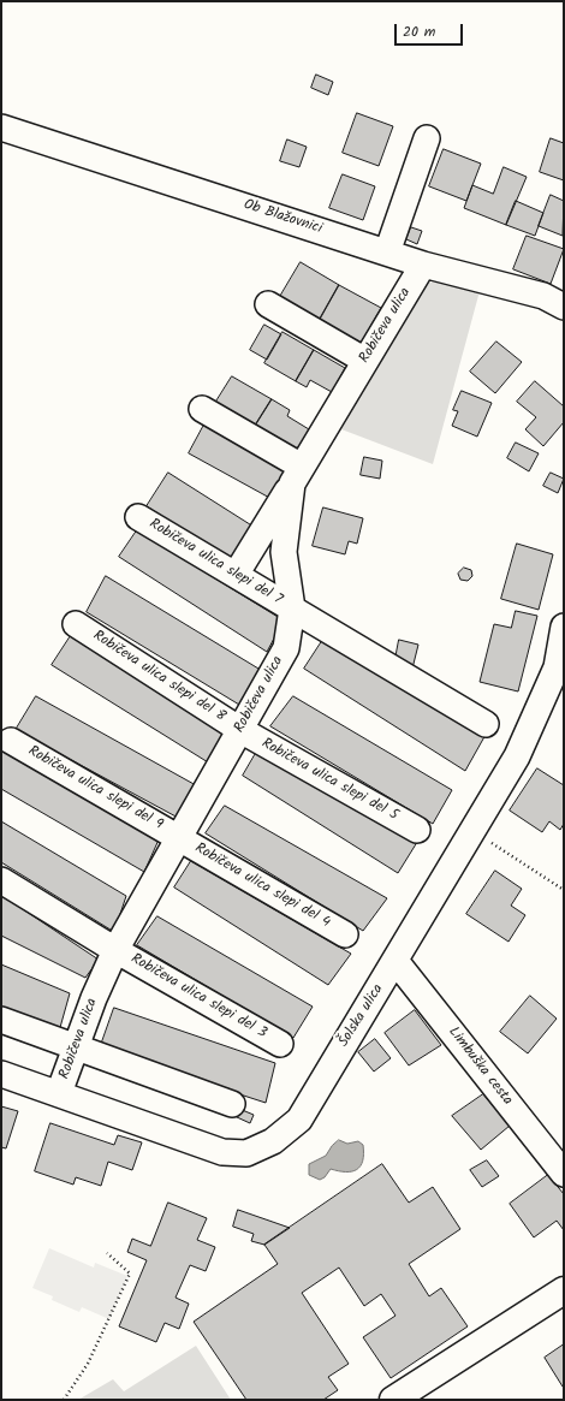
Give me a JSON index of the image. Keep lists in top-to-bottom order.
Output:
{
  "streets": {
    "street": [
      "Ob Blažovnici",
      "Robičeva ulica",
      "Robičeva ulica slepi del 7",
      "Robičeva ulica slepi del 8",
      "Robičeva ulica slepi del 5",
      "Robičeva ulica slepi del 9",
      "Robičeva ulica slepi del 4",
      "Robičeva ulica slepi del 3",
      "Šolska ulica",
      "Limbuška cesta"
    ]
  },
  "crossings": [
    ["Ob Blažovnici", "Robičeva ulica"],
    ["Robičeva ulica", "Robičeva ulica slepi del 7"],
    ["Robičeva ulica", "Robičeva ulica slepi del 8"],
    ["Robičeva ulica", "Robičeva ulica slepi del 5"],
    ["Robičeva ulica", "Robičeva ulica slepi del 9"],
    ["Robičeva ulica", "Robičeva ulica slepi del 4"],
    ["Robičeva ulica", "Robičeva ulica slepi del 3"],
    ["Robičeva ulica", "Šolska ulica"],
    ["Robičeva ulica slepi del 8", "Robičeva ulica slepi del 5"],
    ["Robičeva ulica slepi del 9", "Robičeva ulica slepi del 4"],
    ["Šolska ulica", "Limbuška cesta"]
  ],
  "scale_bar": "20 m"
}
